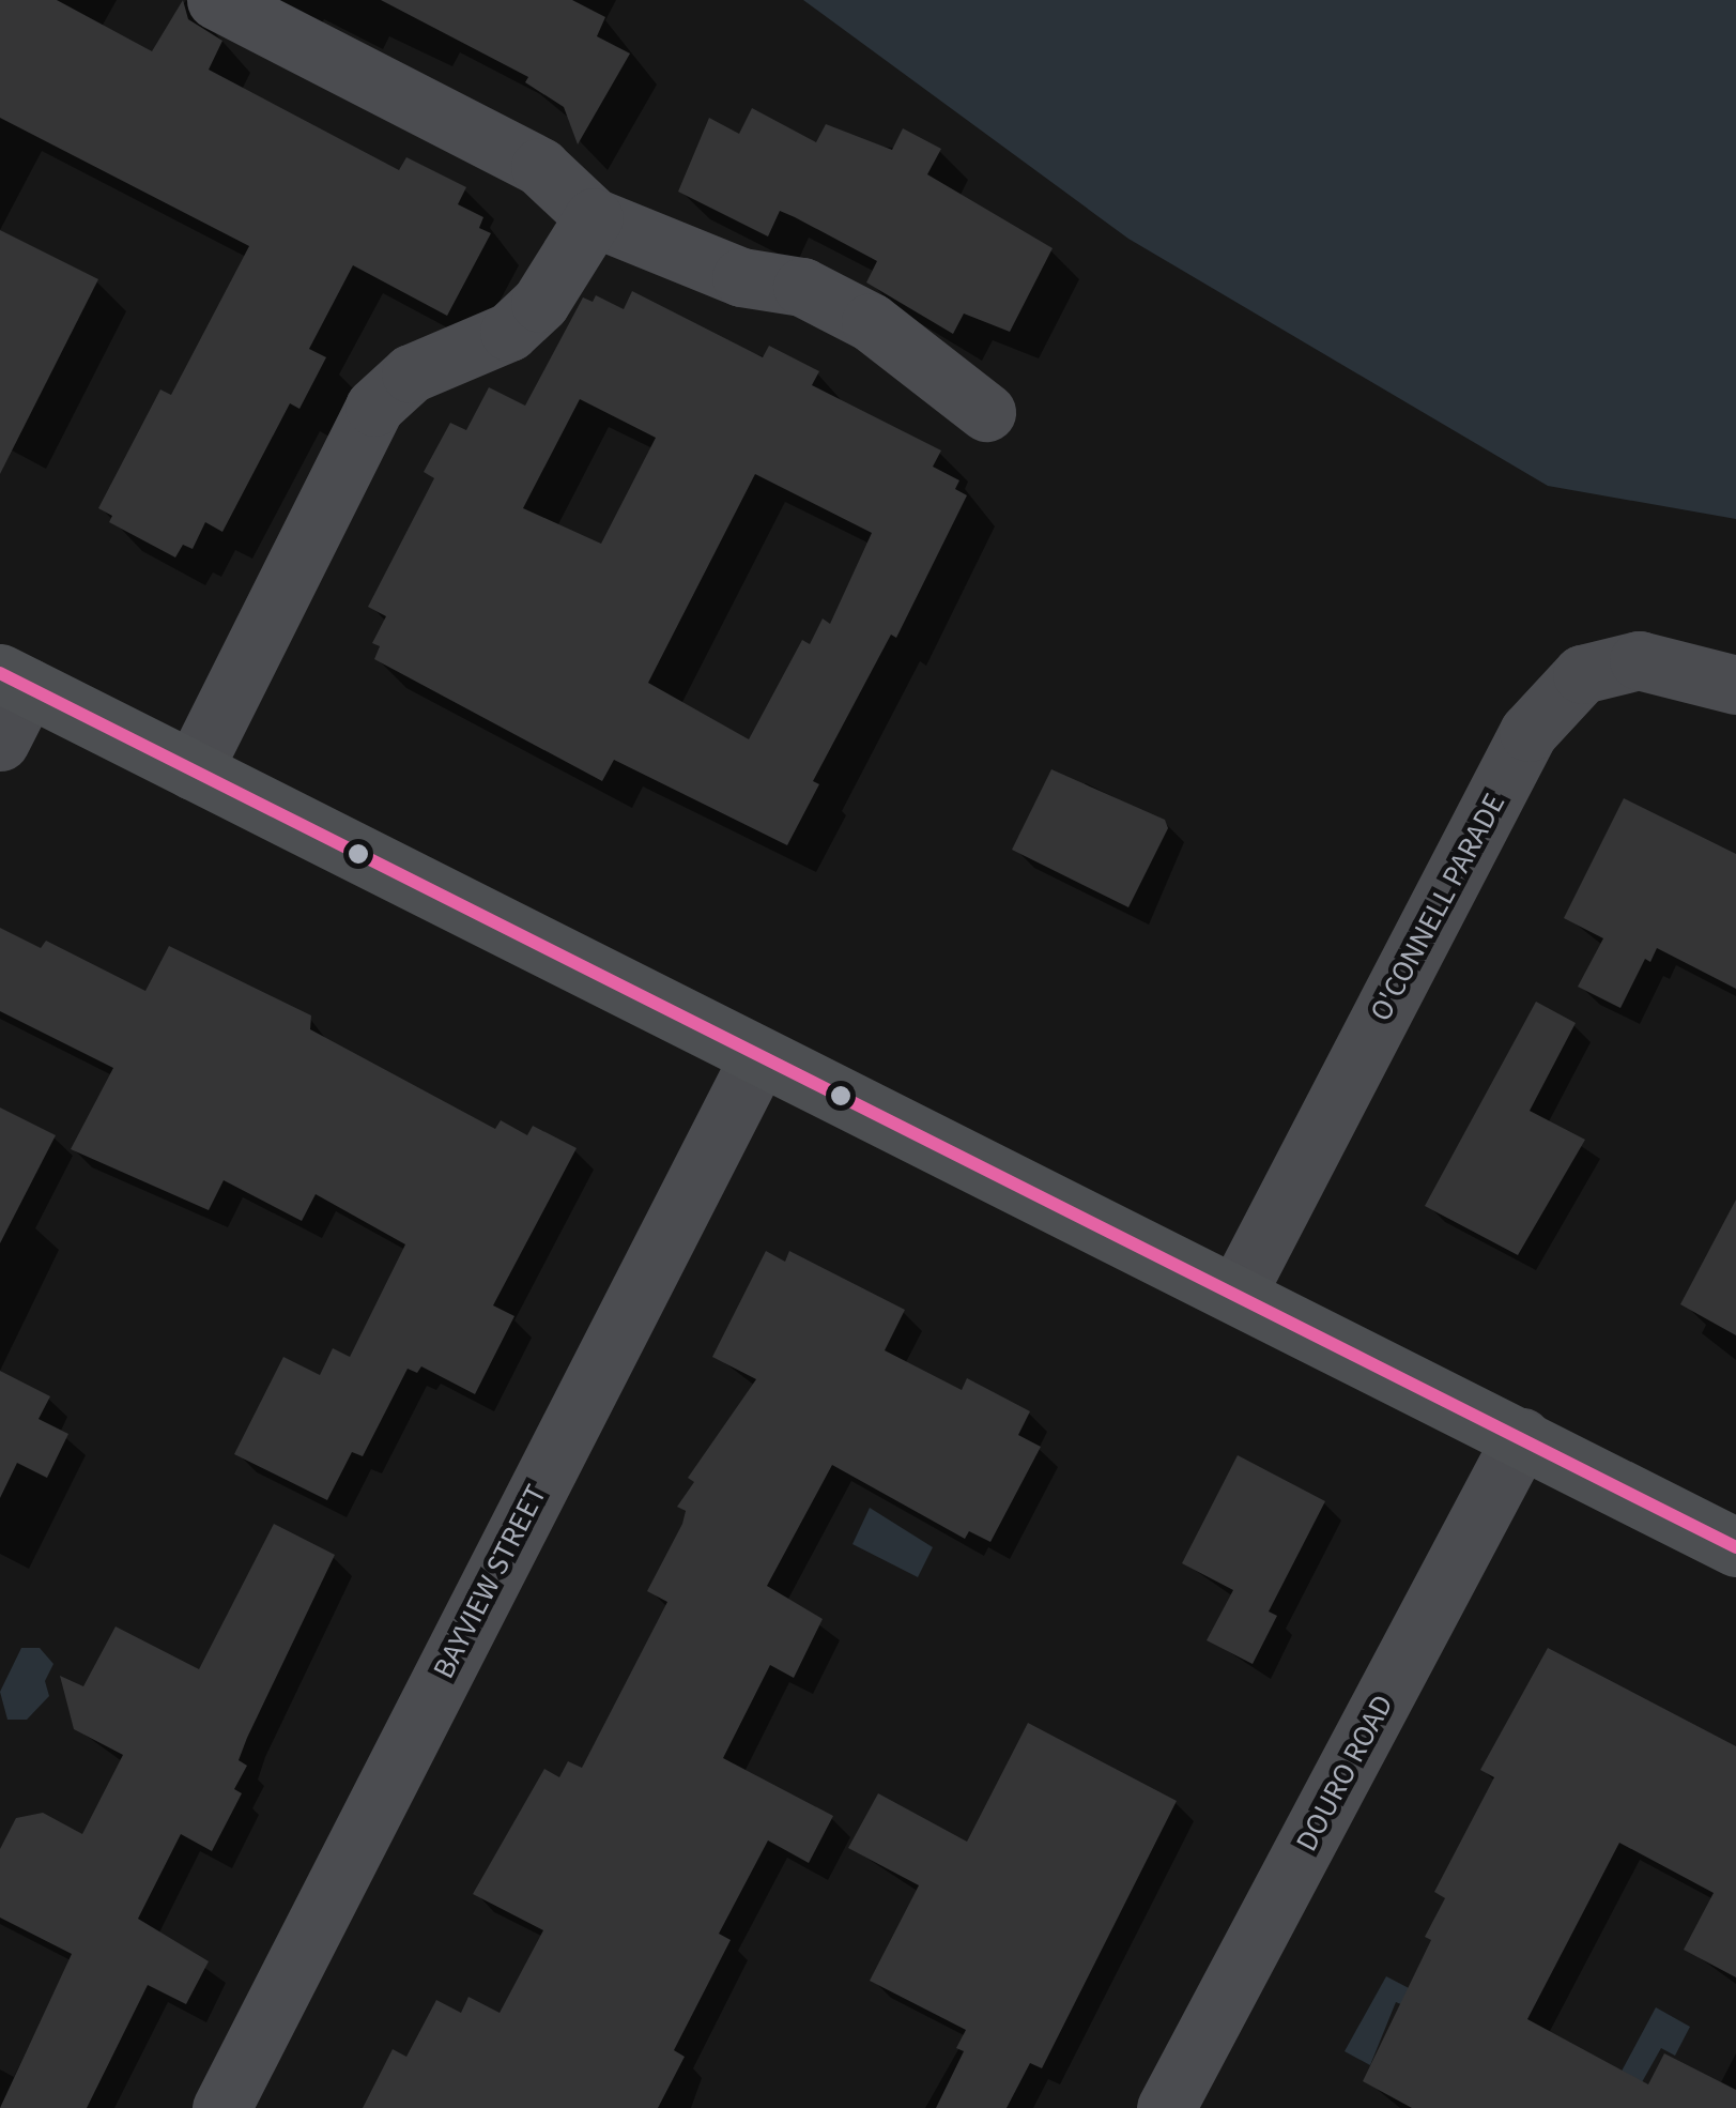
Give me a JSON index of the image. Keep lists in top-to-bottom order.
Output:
{
  "streets": {
    "street": ["O'CONNELL PARADE", "BAYVIEW STREET", "DOURO ROAD"]
  }
}
